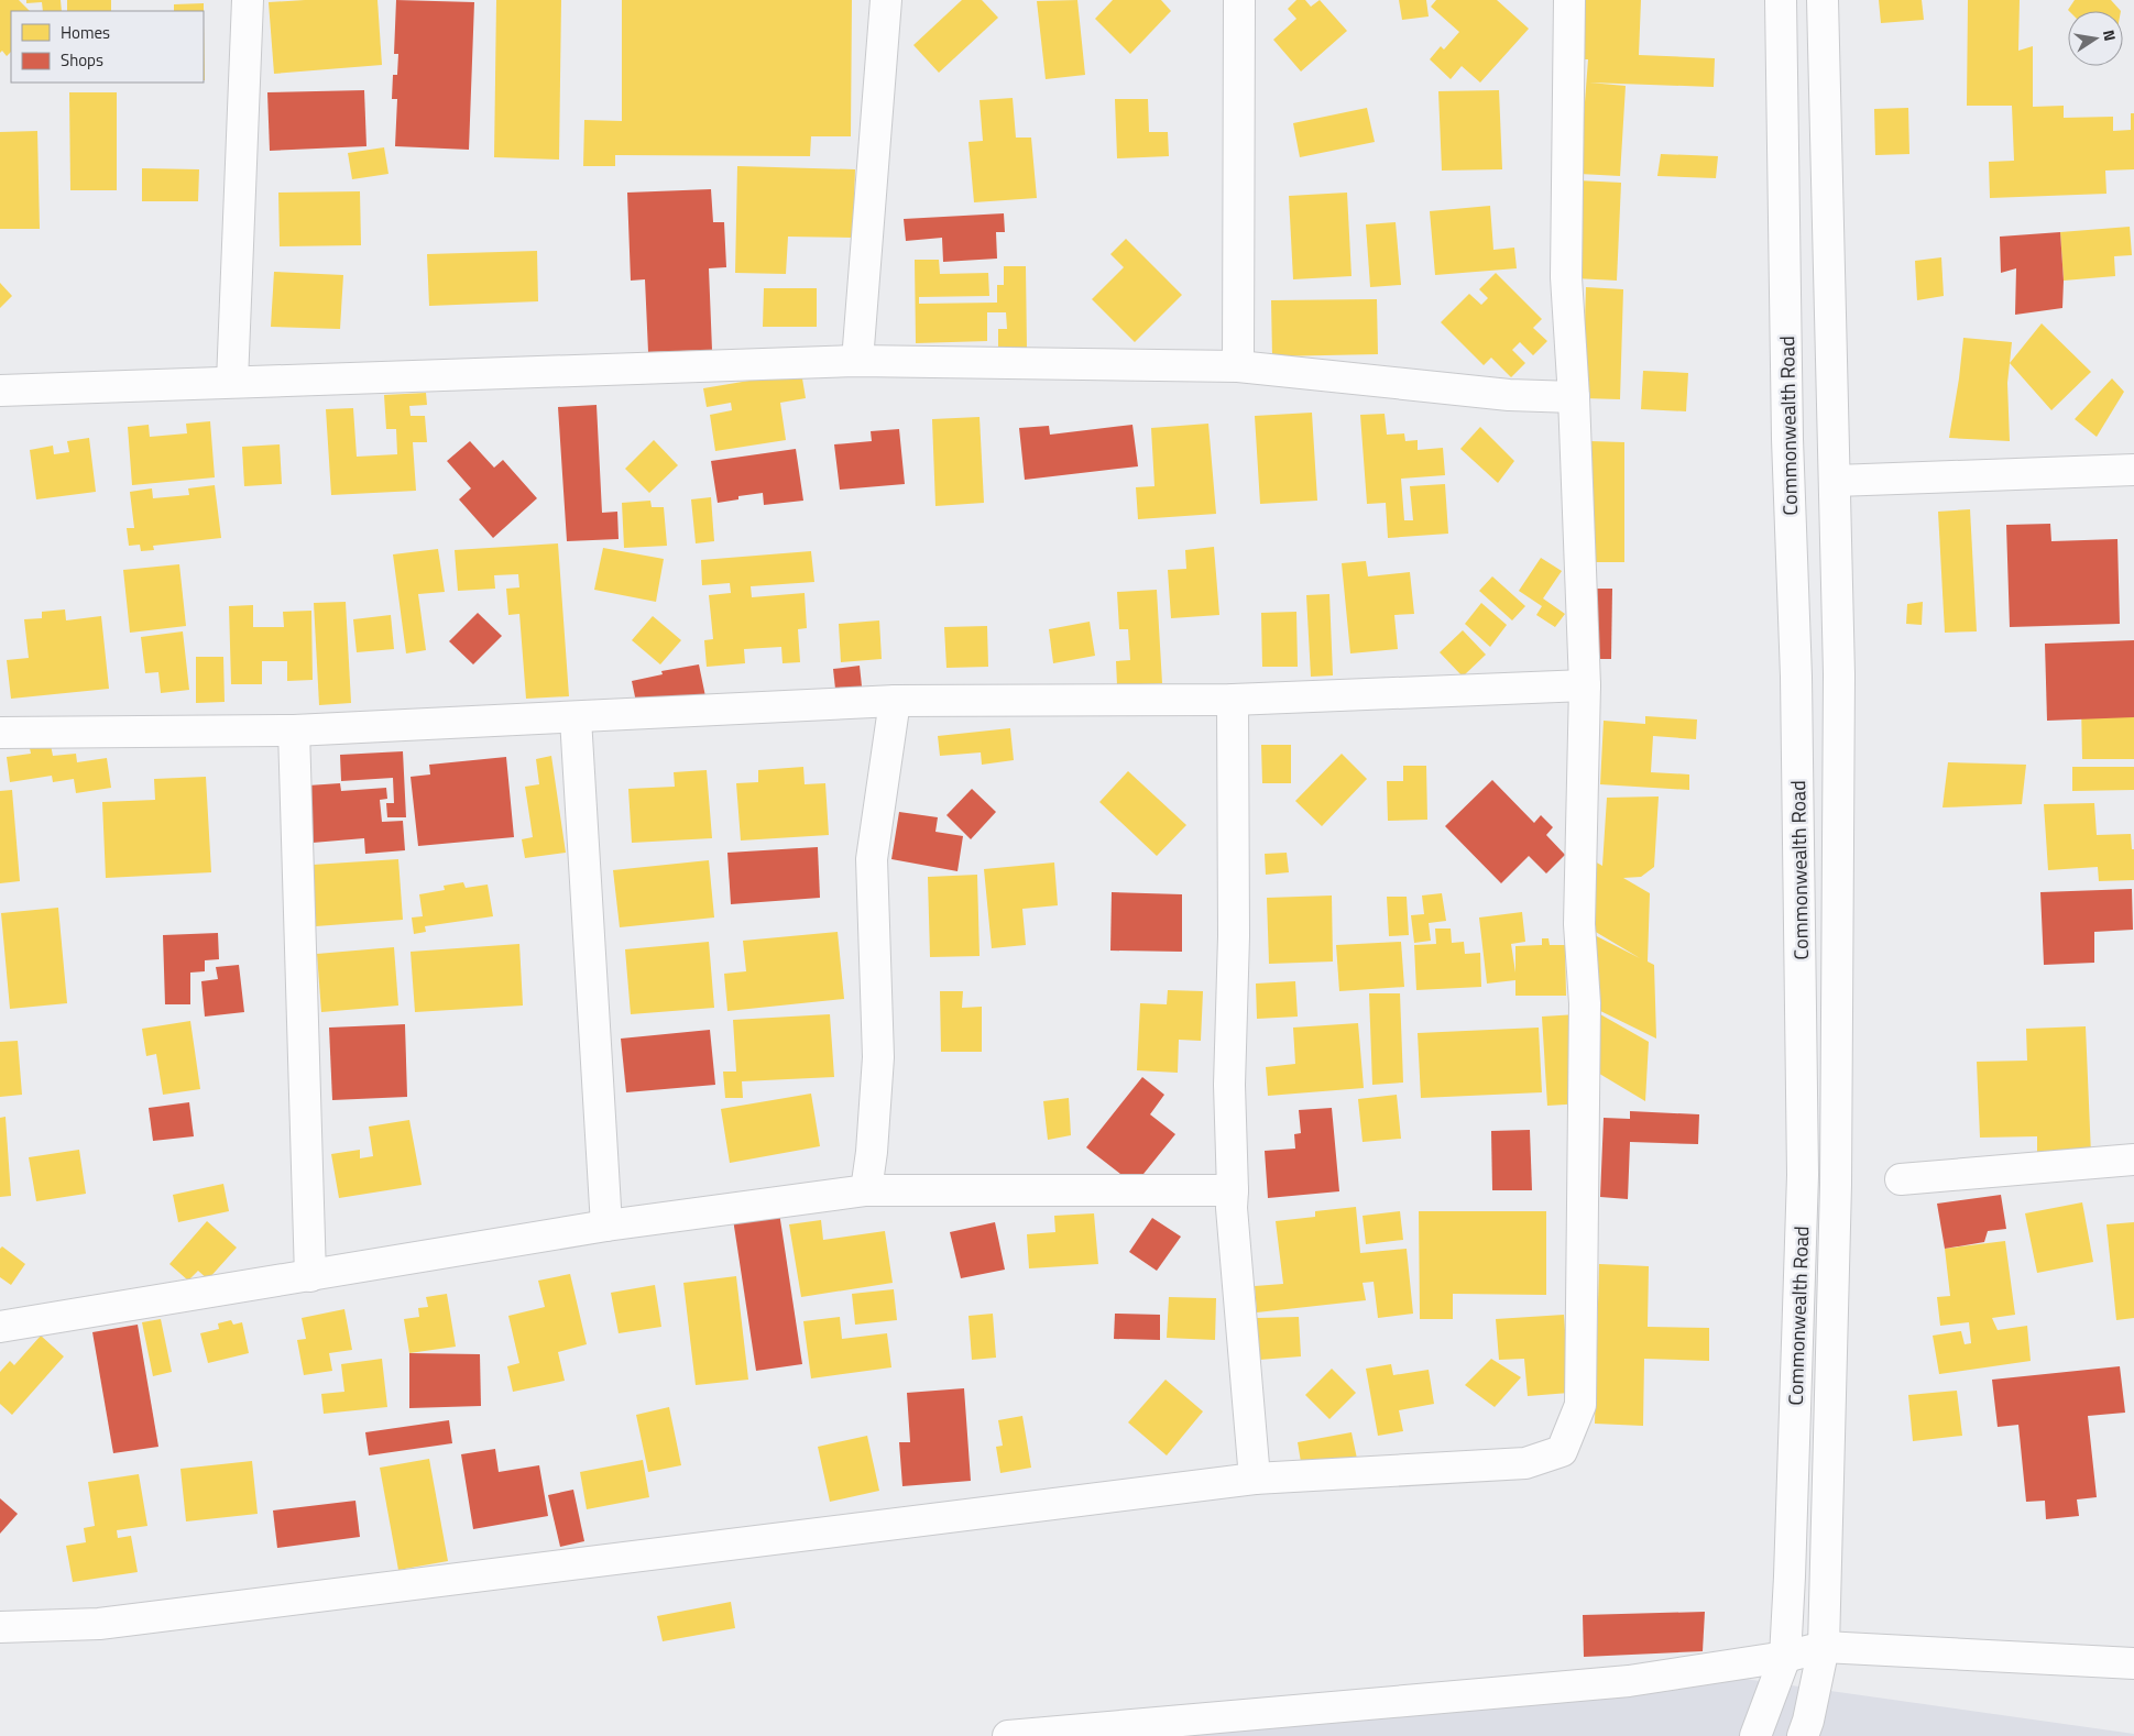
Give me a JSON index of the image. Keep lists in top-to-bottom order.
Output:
{
  "streets": {
    "street": ["Commonwealth Road"]
  },
  "legend": ["Homes", "Shops"],
  "north": "right"
}
